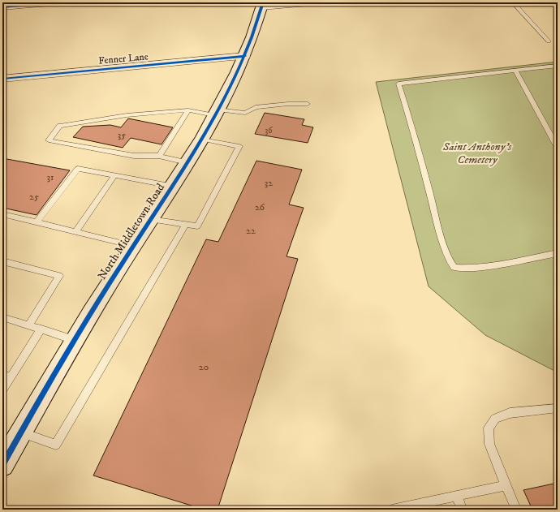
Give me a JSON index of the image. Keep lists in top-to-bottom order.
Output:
{
  "streets": {
    "street": ["Fenner Lane", "North Middletown Road"]
  },
  "crossings": [
    ["Fenner Lane", "North Middletown Road"]
  ],
  "parks": ["Saint Anthony's Cemetery"],
  "house_numbers": [
    "36",
    "35",
    "31",
    "32",
    "25",
    "26",
    "22",
    "20"
  ]
}
